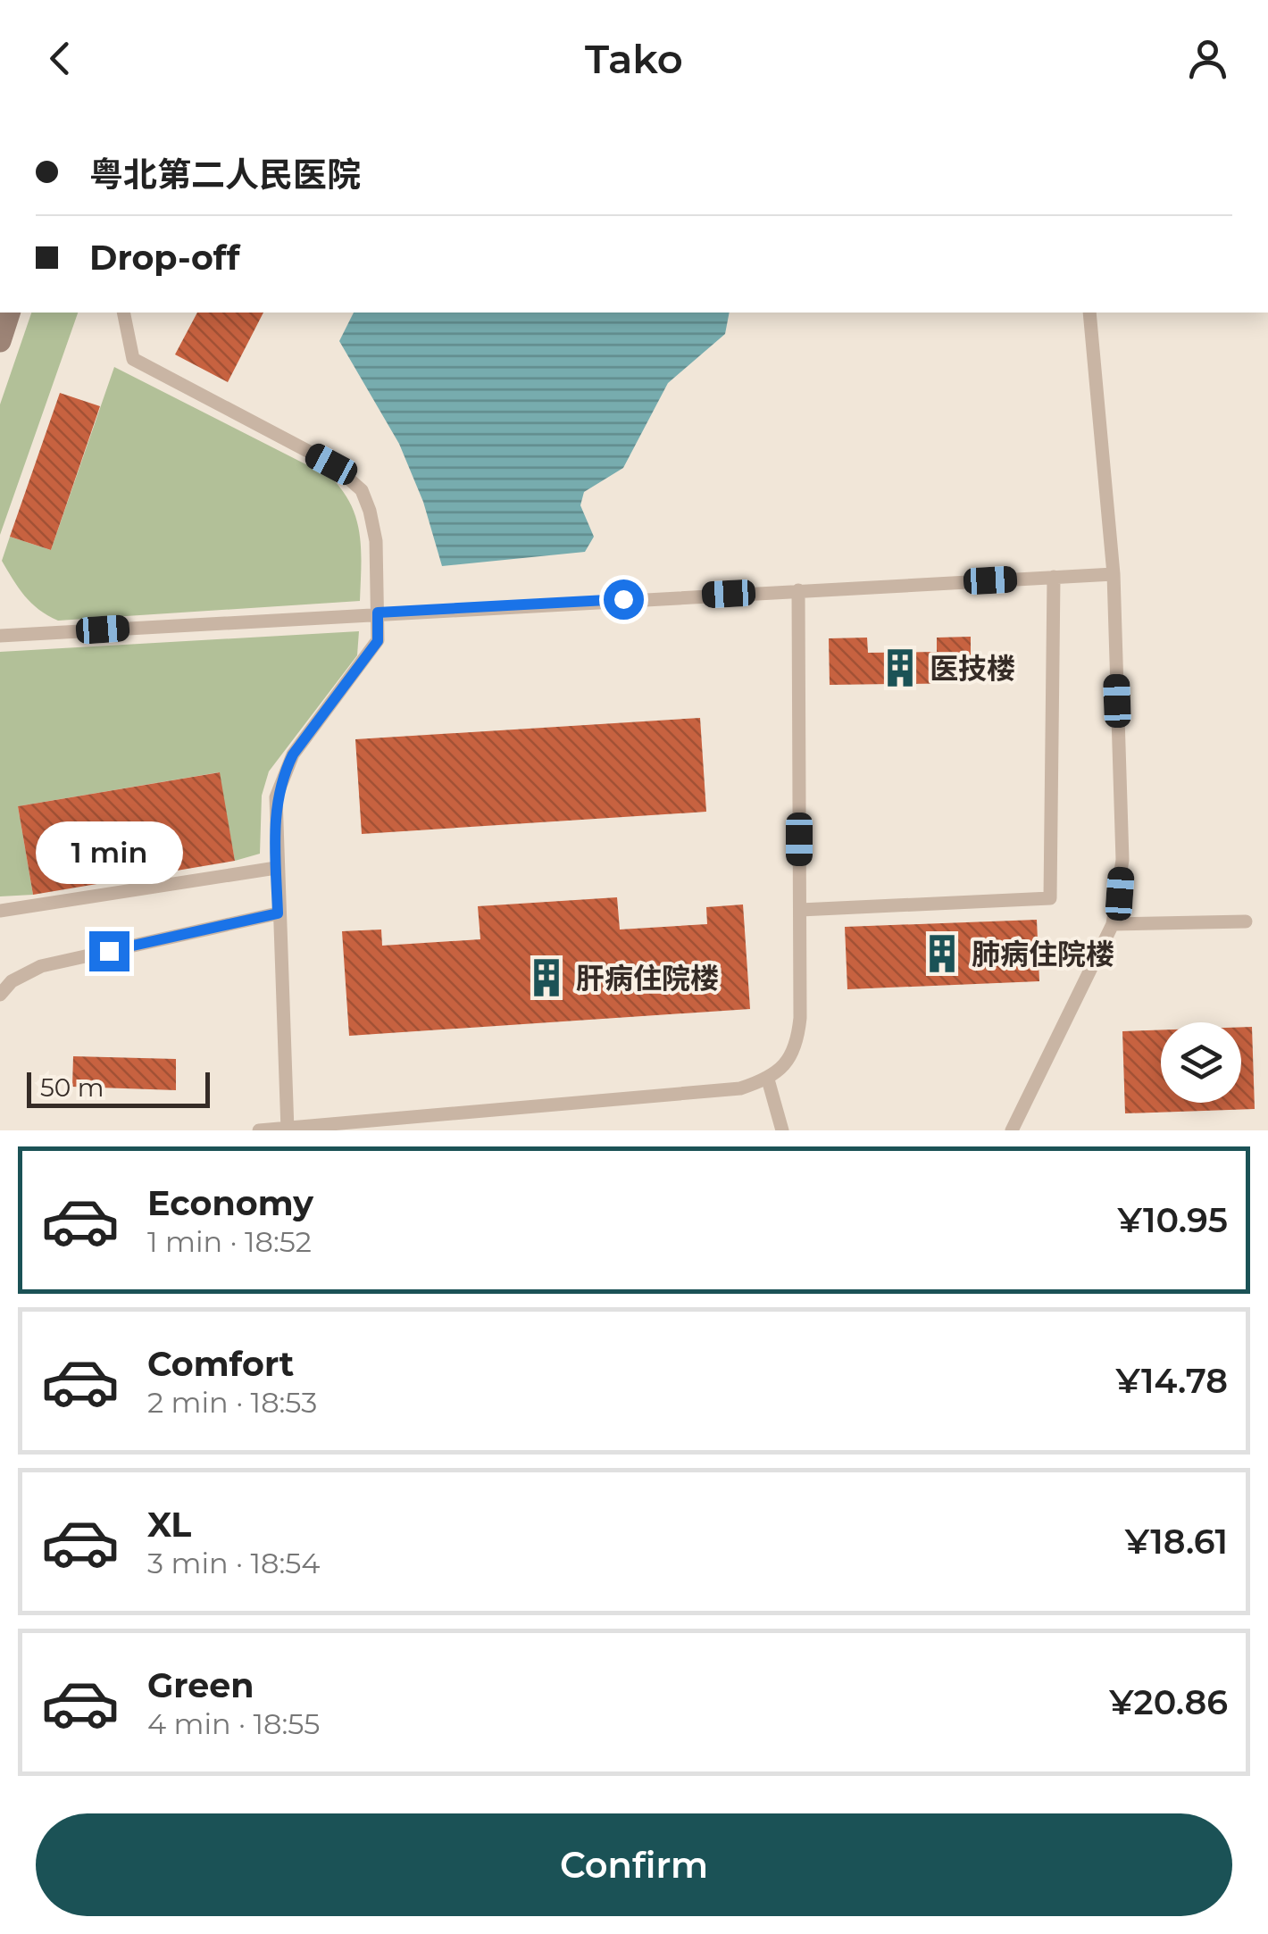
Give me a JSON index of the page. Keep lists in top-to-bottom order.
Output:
{
  "places": {
    "building": ["医技楼", "肺病住院楼", "肝病住院楼"]
  },
  "scale_bar": "50 m",
  "page": {
    "header": "Tako",
    "banner": ["粤北第二人民医院", "Drop-off"],
    "bubble": "1 min",
    "scale": "50 m",
    "list": [
      {
        "name": "Economy",
        "note": "1 min · 18:52",
        "value": "¥10.95"
      },
      {
        "name": "Comfort",
        "note": "2 min · 18:53",
        "value": "¥14.78"
      },
      {
        "name": "XL",
        "note": "3 min · 18:54",
        "value": "¥18.61"
      },
      {
        "name": "Green",
        "note": "4 min · 18:55",
        "value": "¥20.86"
      }
    ],
    "buttons": "Confirm"
  }
}
